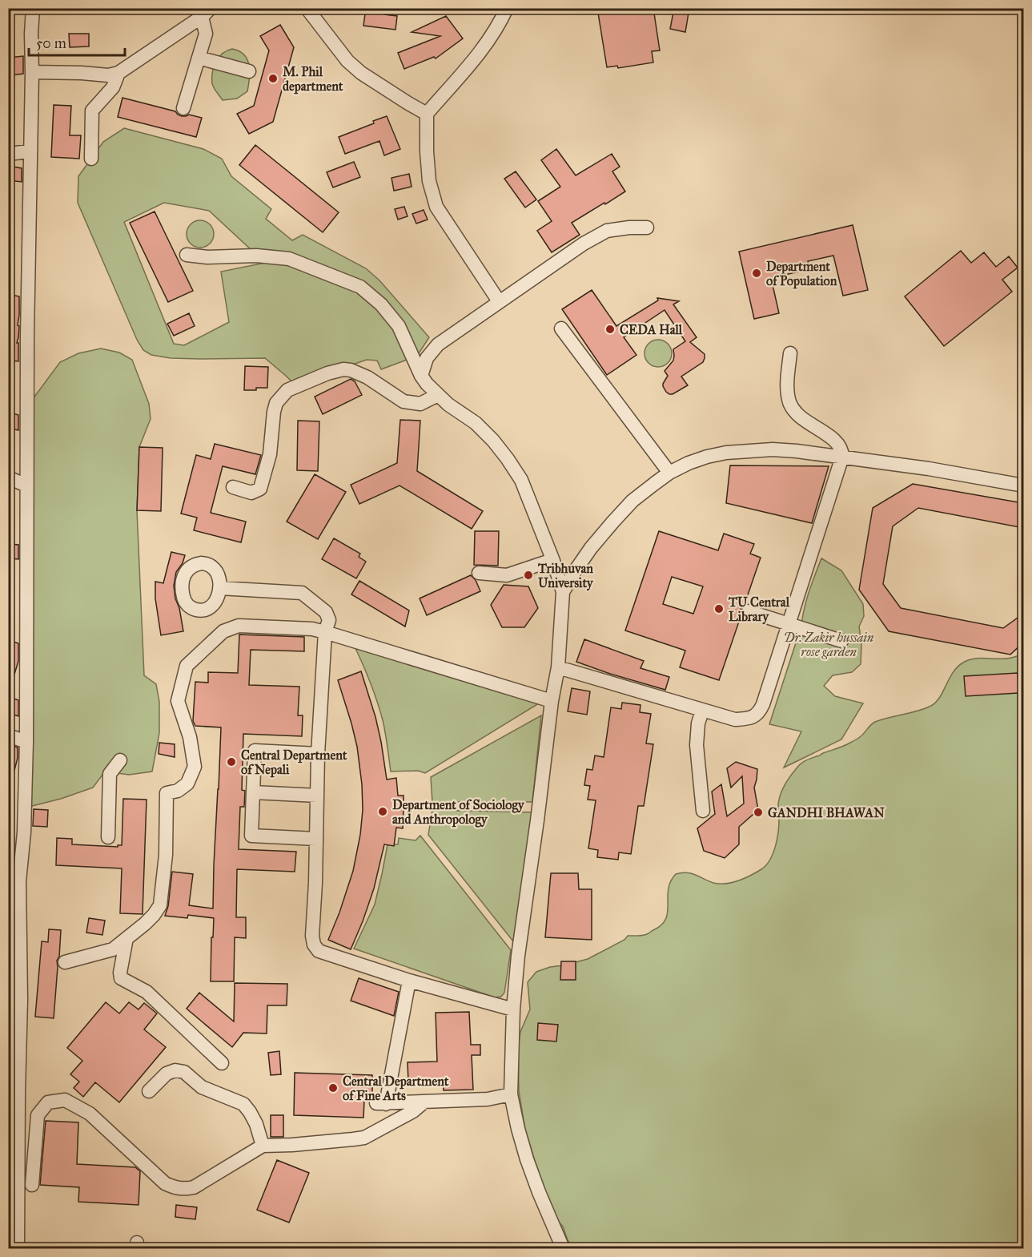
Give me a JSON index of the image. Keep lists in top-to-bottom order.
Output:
{
  "parks": ["Dr. Zakir hussain rose garden"],
  "places": [
    "M. Phil department",
    "Department of Population",
    "CEDA Hall",
    "Tribhuvan University",
    "TU Central Library",
    "Central Department of Nepali",
    "Department of Sociology and Anthropology",
    "GANDHI BHAWAN",
    "Central Department of Fine Arts"
  ],
  "scale_bar": "50 m"
}
